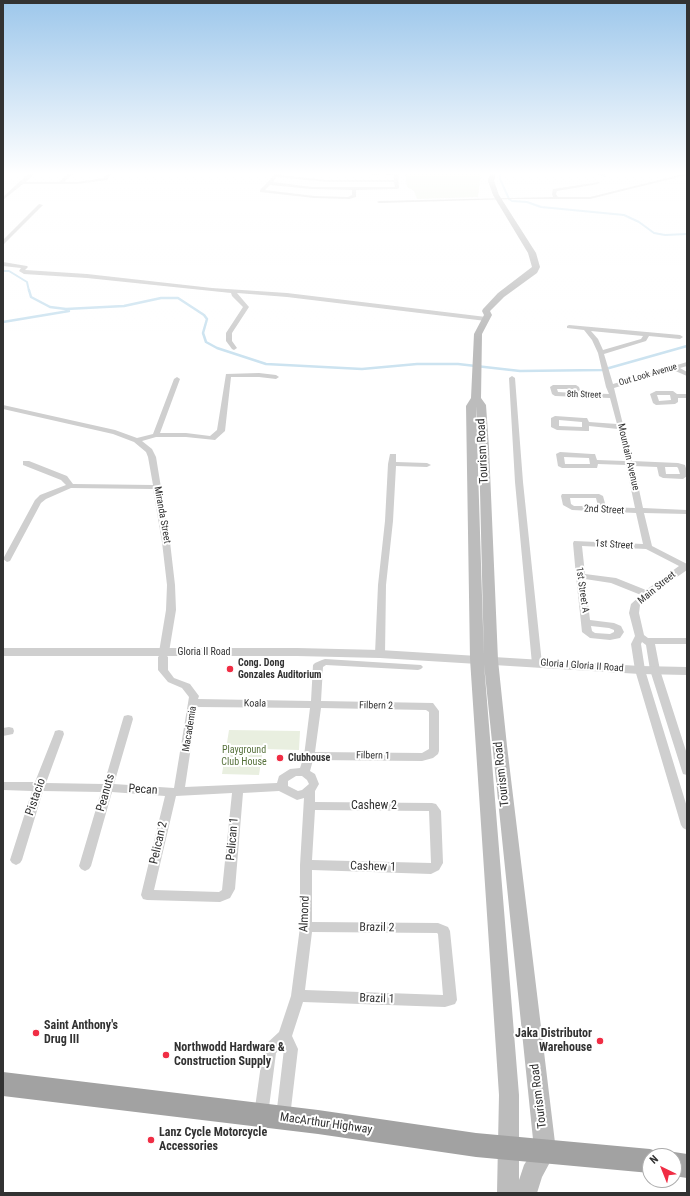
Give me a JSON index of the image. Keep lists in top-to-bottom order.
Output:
{
  "streets": {
    "highway": ["MacArthur Highway"],
    "main road": ["Tourism Road"],
    "street": [
      "Out Look Avenue",
      "8th Street",
      "Mountain Avenue",
      "2nd Street",
      "Miranda Street",
      "1st Street",
      "Main Street",
      "1st Street A",
      "Gloria II Road",
      "Gloria I Gloria II Road",
      "Koala",
      "Filbern 2",
      "Macademia",
      "Filbern 1",
      "Pecan",
      "Peanuts",
      "Pistacio",
      "Cashew 2",
      "Pelican 1",
      "Pelican 2",
      "Cashew 1",
      "Almond",
      "Brazil 2",
      "Brazil 1"
    ]
  },
  "crossings": [
    ["Out Look Avenue", "Mountain Avenue"],
    ["8th Street", "Mountain Avenue"],
    ["Tourism Road", "Gloria II Road"],
    ["Tourism Road", "Gloria I Gloria II Road"],
    ["Tourism Road", "MacArthur Highway"],
    ["Mountain Avenue", "2nd Street"],
    ["Mountain Avenue", "1st Street"],
    ["Miranda Street", "Gloria II Road"],
    ["Miranda Street", "Macademia"],
    ["1st Street", "1st Street A"],
    ["Main Street", "Gloria I Gloria II Road"],
    ["Gloria II Road", "Gloria I Gloria II Road"],
    ["Gloria II Road", "Macademia"],
    ["Koala", "Filbern 2"],
    ["Koala", "Macademia"],
    ["Filbern 2", "Filbern 1"],
    ["Macademia", "Pecan"],
    ["Macademia", "Pelican 2"],
    ["Pecan", "Peanuts"],
    ["Pecan", "Pistacio"],
    ["Pecan", "Pelican 1"],
    ["Pecan", "Pelican 2"],
    ["Pecan", "Almond"],
    ["Cashew 2", "Cashew 1"],
    ["Cashew 2", "Almond"],
    ["Pelican 1", "Pelican 2"],
    ["Cashew 1", "Almond"],
    ["Almond", "Brazil 2"],
    ["Almond", "Brazil 1"],
    ["Almond", "MacArthur Highway"],
    ["Brazil 2", "Brazil 1"]
  ],
  "parks": ["Playground Club House"],
  "places": [
    "Cong. Dong Gonzales Auditorium",
    "Clubhouse",
    "Saint Anthony's Drug III",
    "Jaka Distributor Warehouse",
    "Northwodd Hardware & Construction Supply",
    "Lanz Cycle Motorcycle Accessories"
  ],
  "north": "top left"
}
